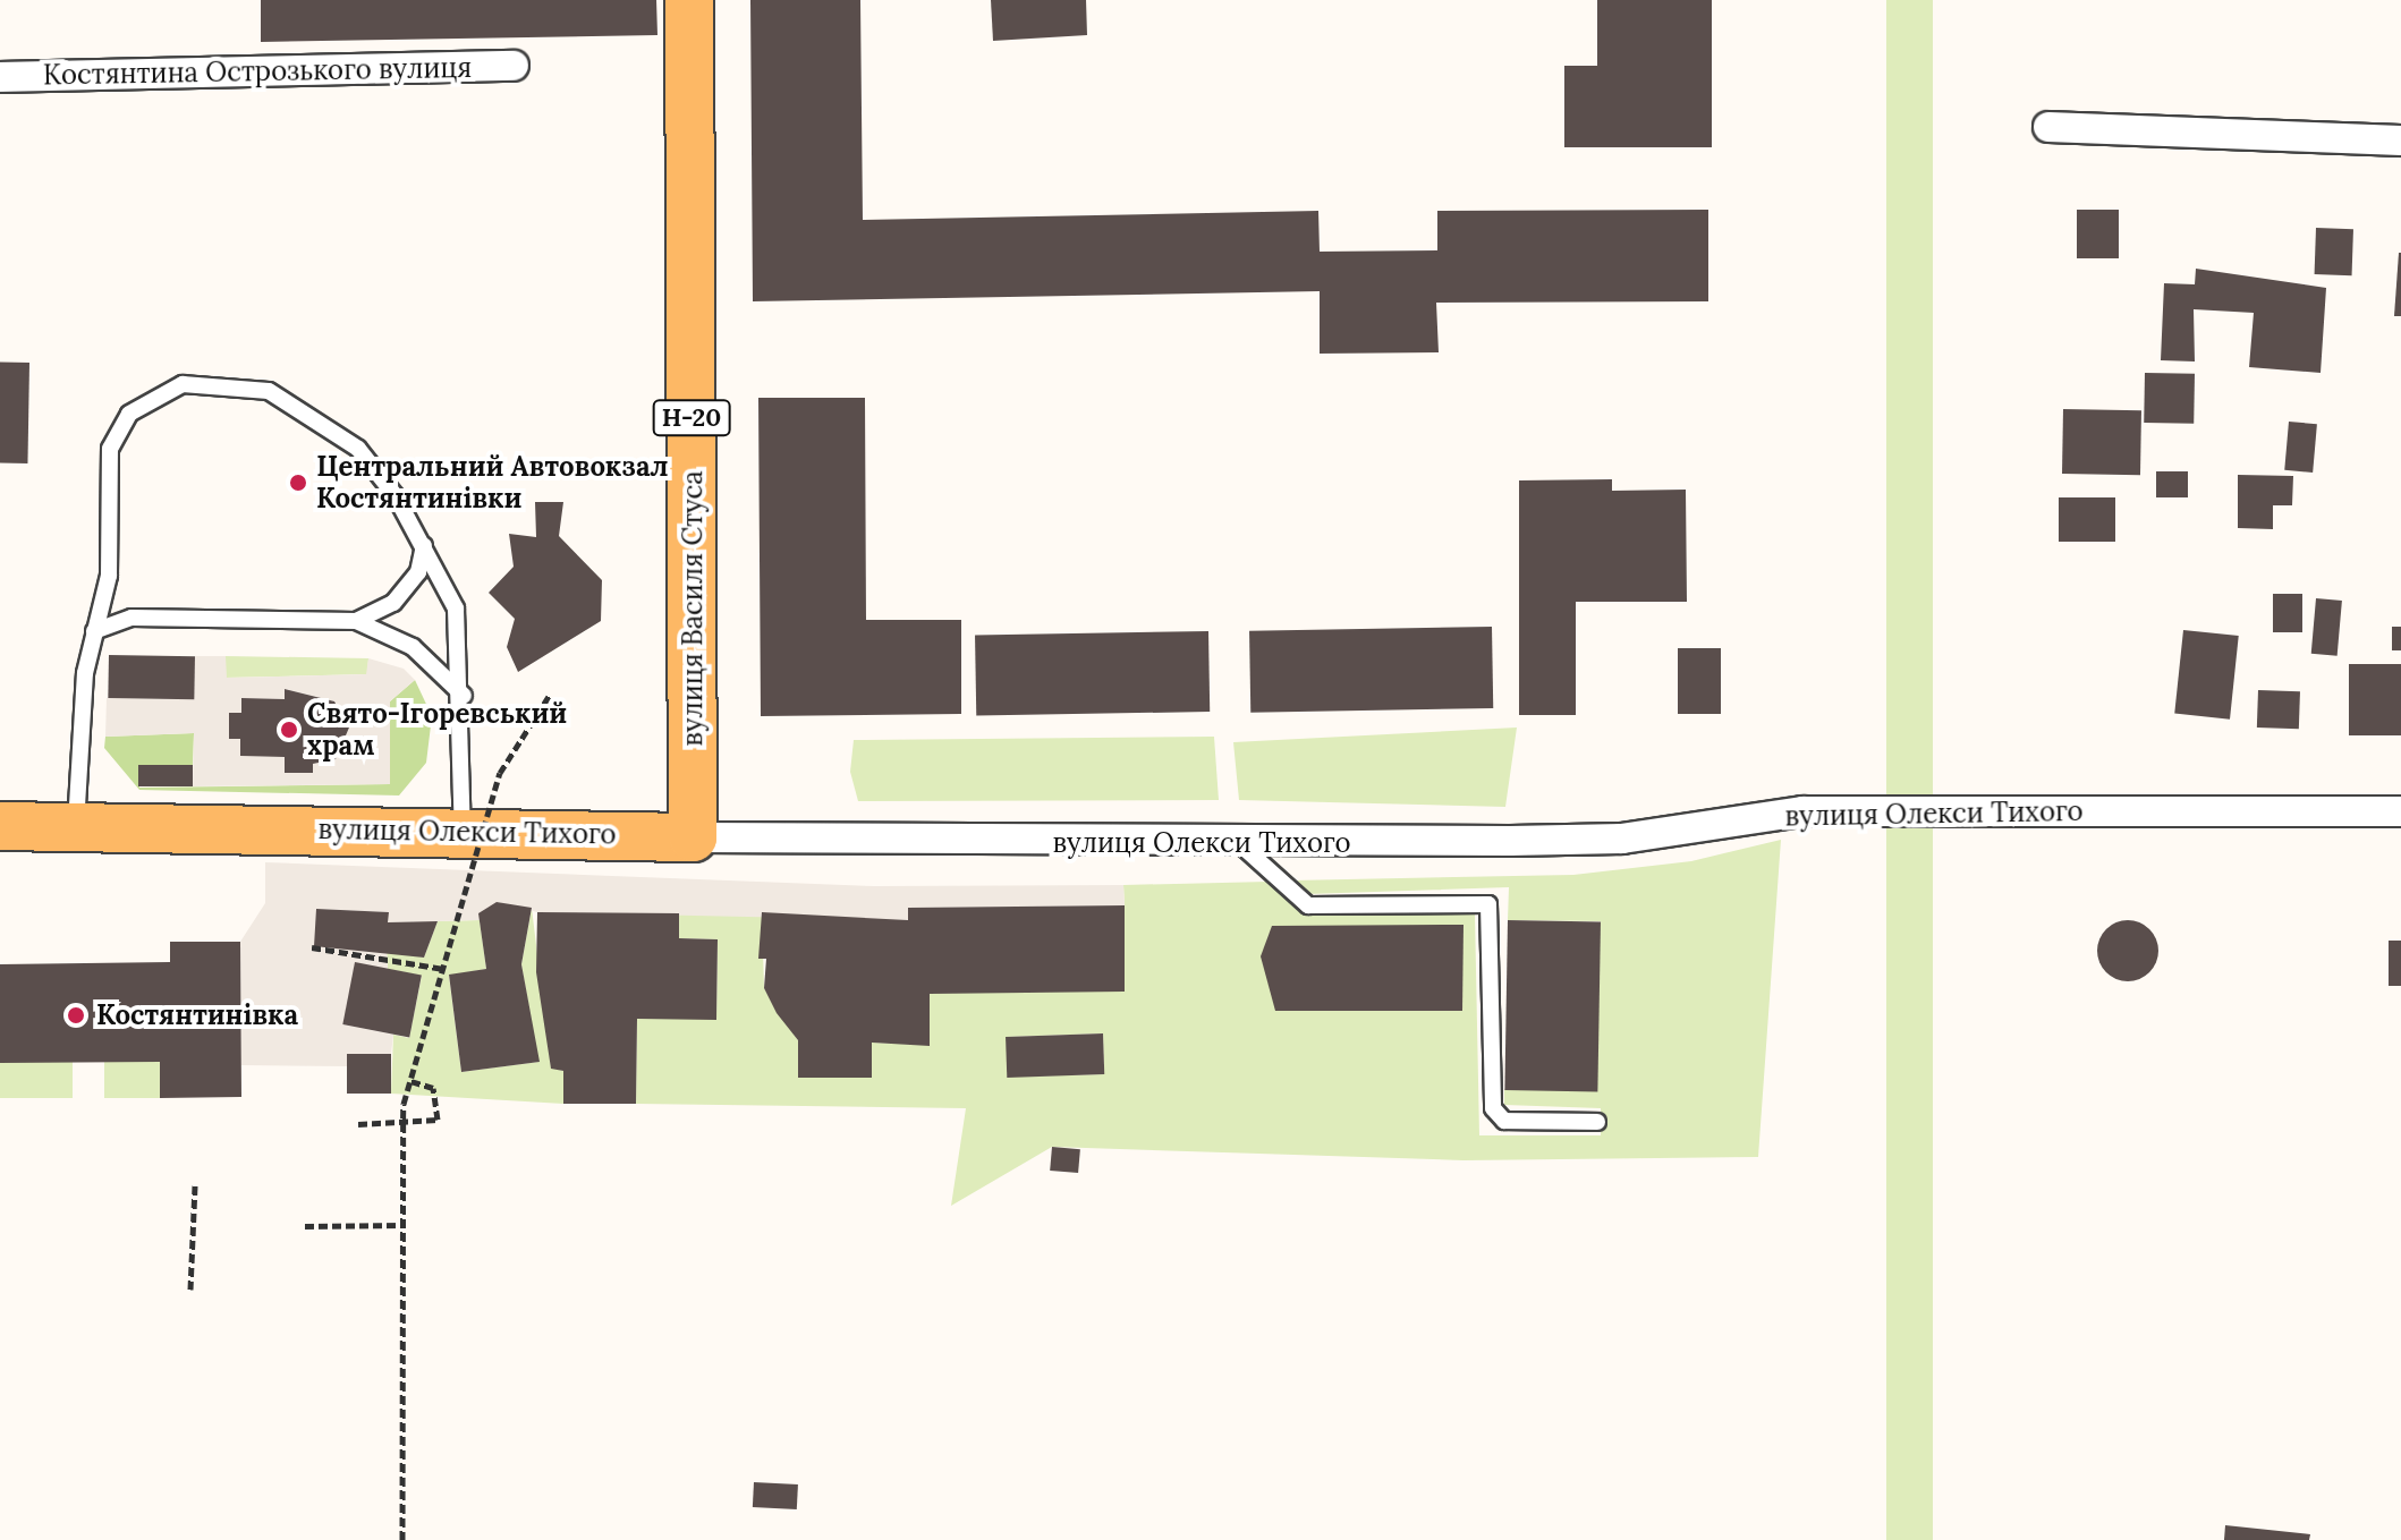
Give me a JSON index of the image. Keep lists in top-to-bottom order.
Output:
{
  "streets": {
    "main road": ["Н-20", "вулиця Василя Стуса", "вулиця Олекси Тихого"],
    "street": ["Костянтина Острозького вулиця"]
  },
  "crossings": [
    ["вулиця Василя Стуса", "вулиця Олекси Тихого"]
  ],
  "places": ["Центральний Автовокзал Костянтинівки", "Свято-Ігоревський храм", "Костянтинівка"]
}
